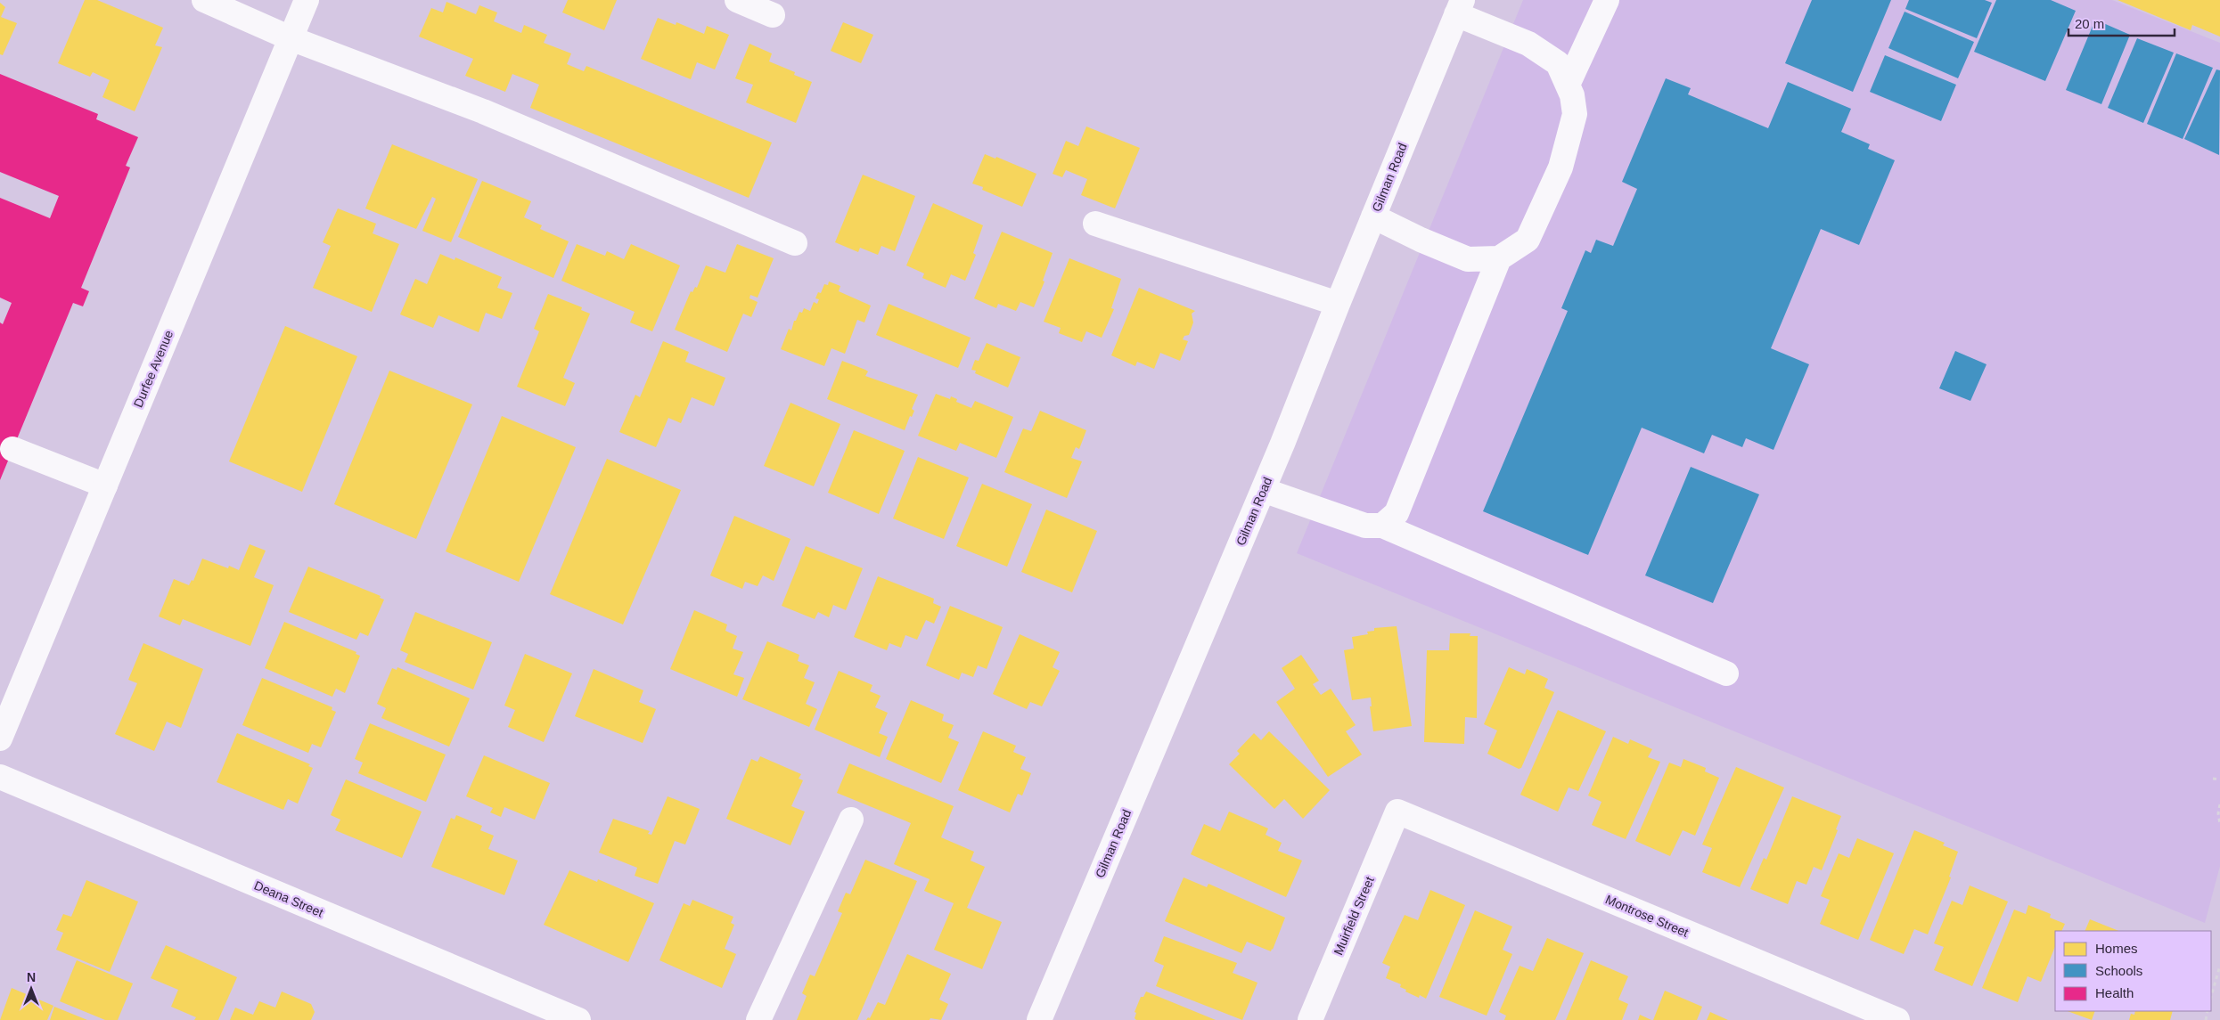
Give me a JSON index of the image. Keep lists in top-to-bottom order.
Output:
{
  "streets": {
    "street": [
      "Gilman Road",
      "Durfee Avenue",
      "Deana Street",
      "Muirfield Street",
      "Montrose Street"
    ]
  },
  "crossings": [
    ["Muirfield Street", "Montrose Street"]
  ],
  "legend": ["Homes", "Schools", "Health"],
  "scale_bar": "20 m",
  "north": "top"
}
